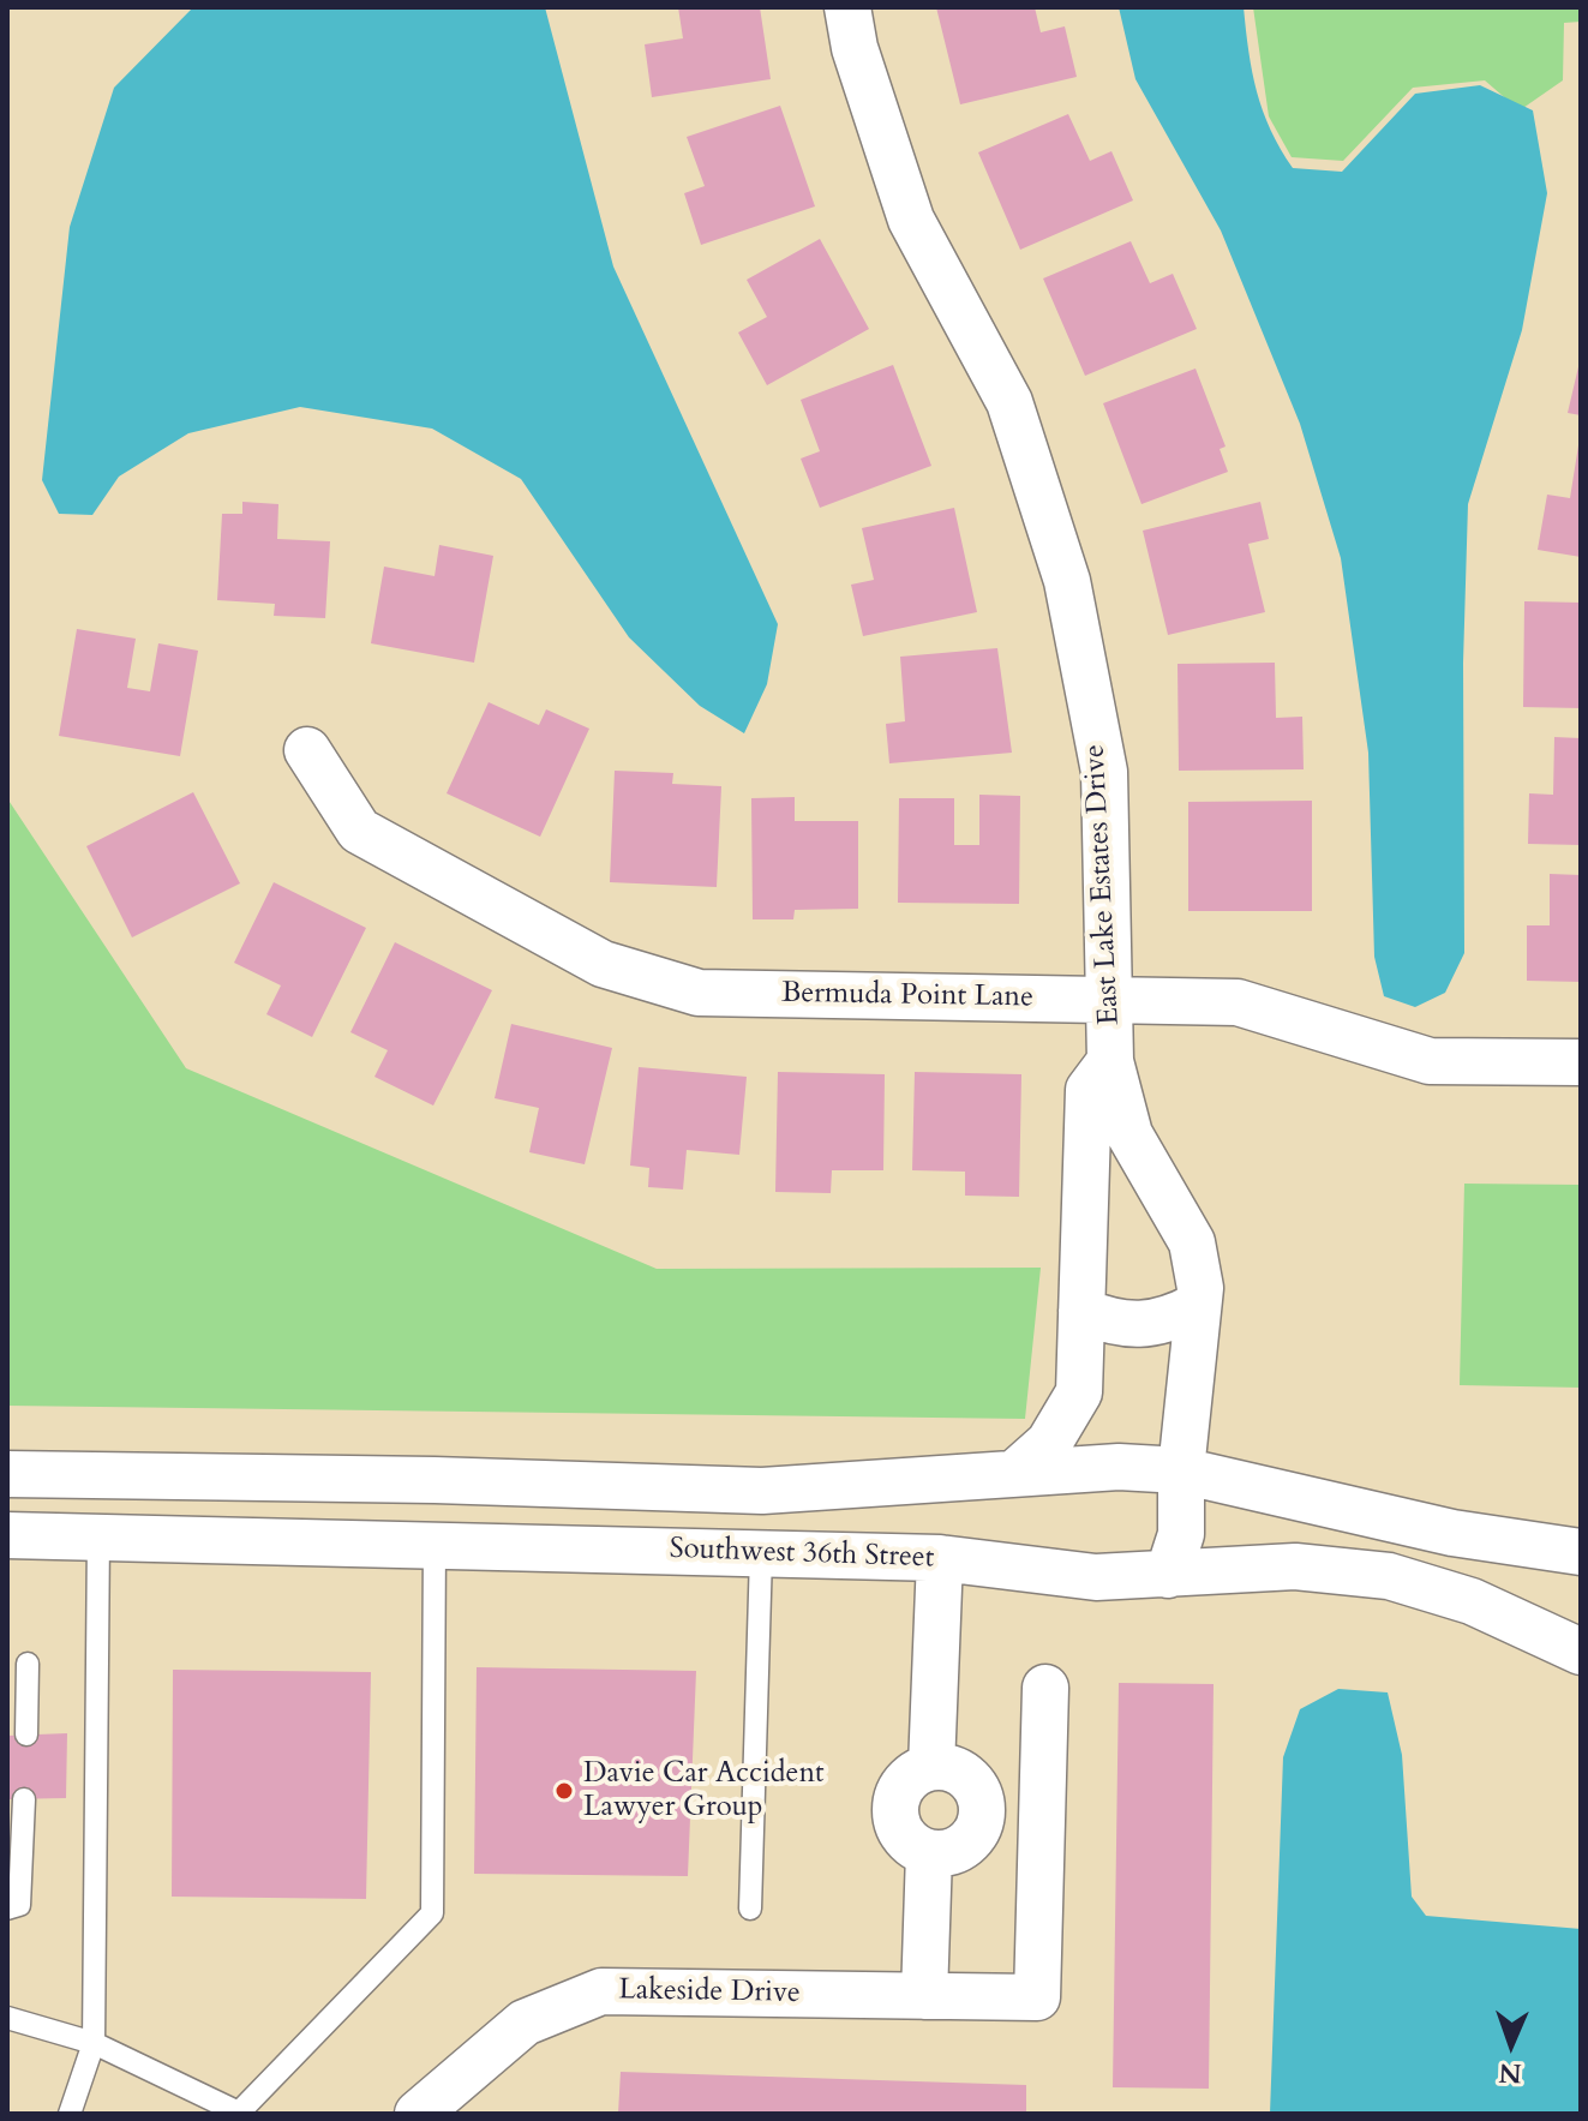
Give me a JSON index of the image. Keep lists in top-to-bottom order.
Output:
{
  "streets": {
    "street": [
      "East Lake Estates Drive",
      "Bermuda Point Lane",
      "Southwest 36th Street",
      "Lakeside Drive"
    ]
  },
  "crossings": [
    ["East Lake Estates Drive", "Bermuda Point Lane"],
    ["East Lake Estates Drive", "Southwest 36th Street"]
  ],
  "places": ["Davie Car Accident Lawyer Group"],
  "north": "bottom"
}
